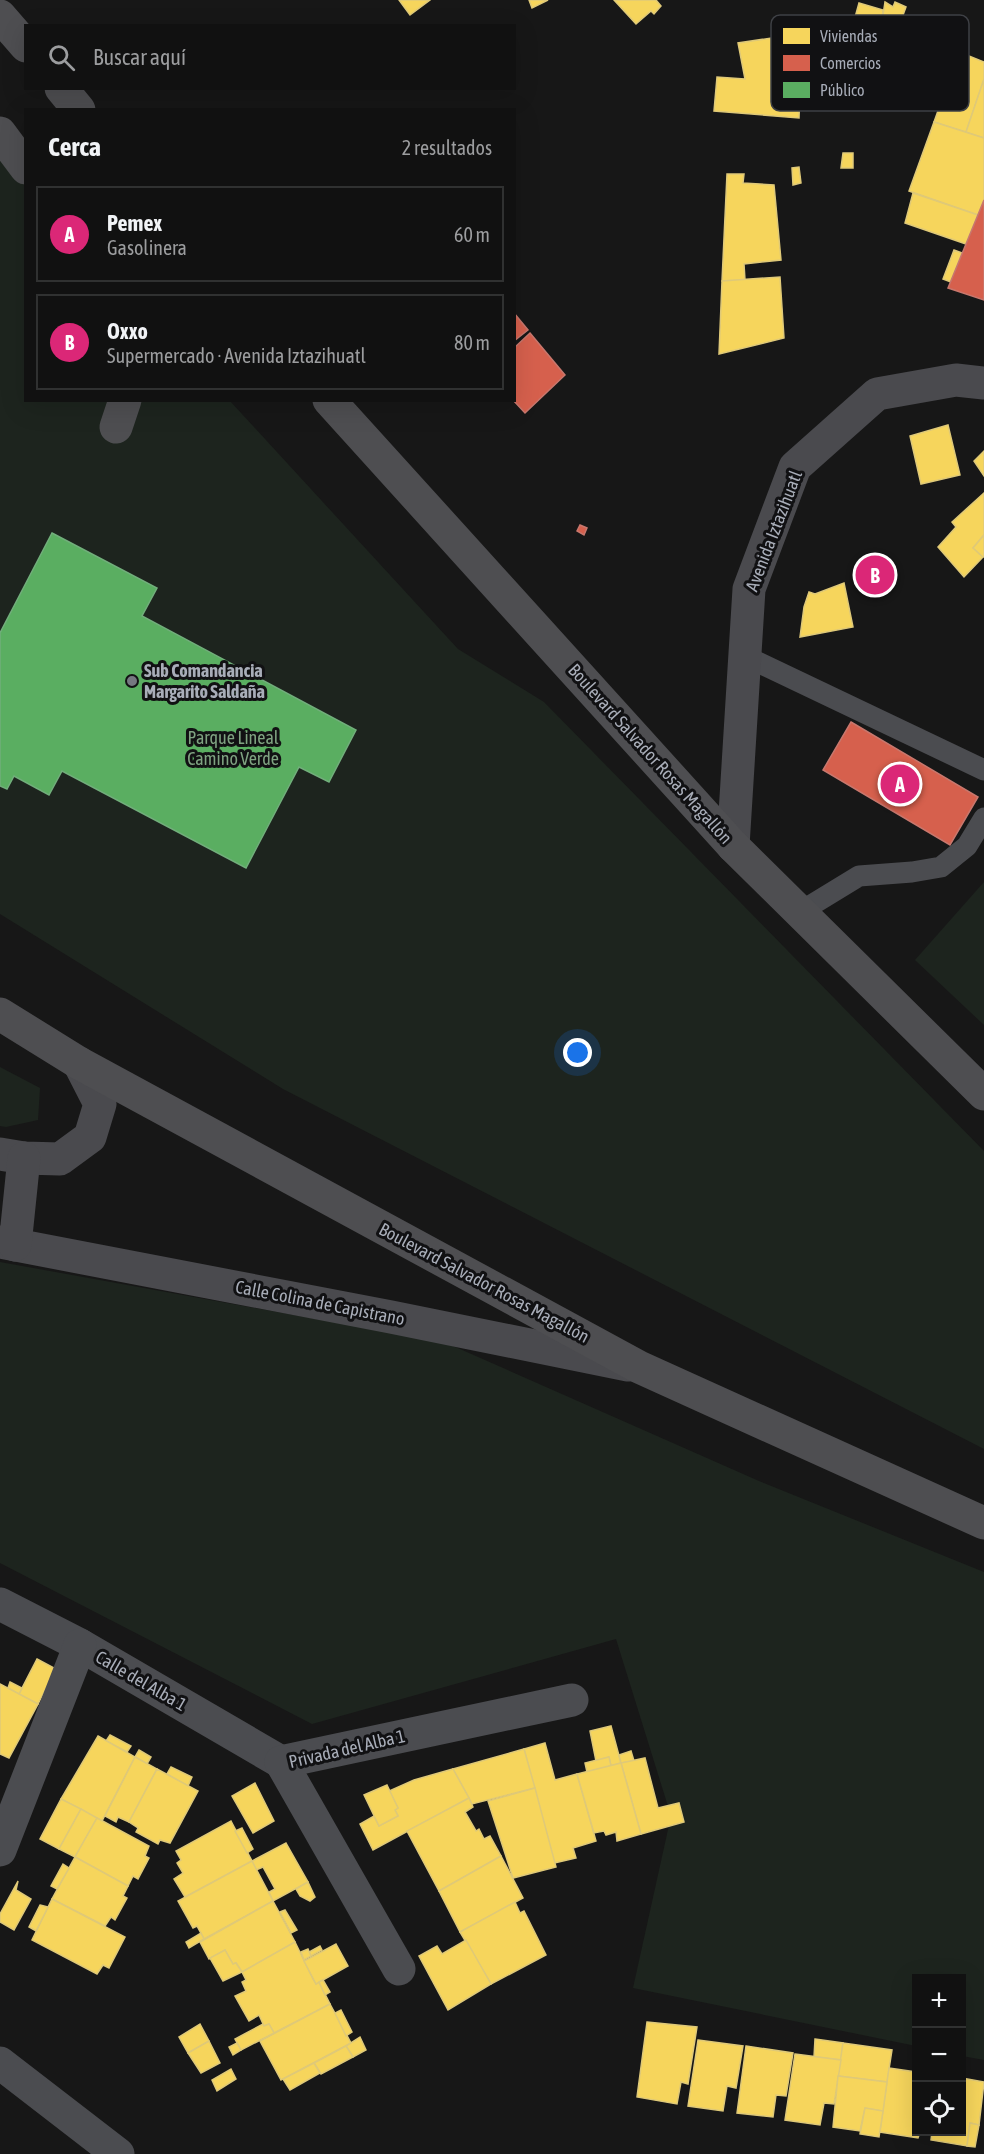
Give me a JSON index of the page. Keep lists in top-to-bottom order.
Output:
{
  "streets": {
    "highway": ["Boulevard Salvador Rosas Magallón"],
    "main road": ["Avenida Iztazihuatl", "Calle Colina de Capistrano"],
    "street": ["Calle del Alba 1", "Privada del Alba 1"]
  },
  "crossings": [
    ["Avenida Iztazihuatl", "Boulevard Salvador Rosas Magallón"],
    ["Boulevard Salvador Rosas Magallón", "Calle Colina de Capistrano"],
    ["Calle del Alba 1", "Privada del Alba 1"]
  ],
  "parks": ["Parque Lineal Camino Verde"],
  "places": ["Sub Comandancia Margarito Saldaña"],
  "legend": ["Viviendas", "Comercios", "Público"],
  "page": {
    "search": "Buscar aquí",
    "heading": ["Cerca", "2 resultados"],
    "list": [
      {
        "mark": "A",
        "name": "Pemex",
        "note": "Gasolinera",
        "value": "60 m"
      },
      {
        "mark": "B",
        "name": "Oxxo",
        "note": "Supermercado · Avenida Iztazihuatl",
        "value": "80 m"
      }
    ],
    "pins": ["B", "A"],
    "map_buttons": ["+", "−"]
  }
}
